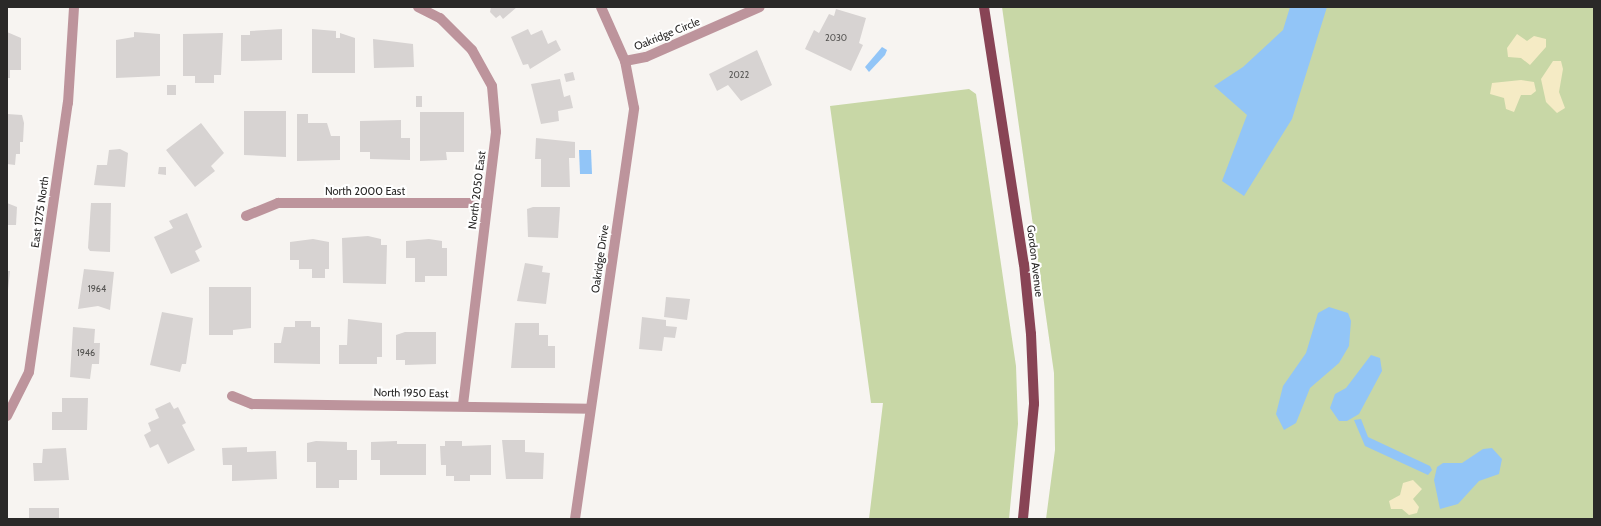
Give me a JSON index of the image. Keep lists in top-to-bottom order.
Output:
{
  "streets": {
    "main road": ["Gordon Avenue"],
    "street": [
      "Oakridge Circle",
      "North 2050 East",
      "North 2000 East",
      "East 1275 North",
      "Oakridge Drive",
      "North 1950 East"
    ]
  },
  "crossings": [
    ["Oakridge Circle", "Oakridge Drive"],
    ["North 2050 East", "North 2000 East"],
    ["North 2050 East", "North 1950 East"],
    ["Oakridge Drive", "North 1950 East"]
  ],
  "house_numbers": [
    "2030",
    "2022",
    "1964",
    "1946"
  ]
}
